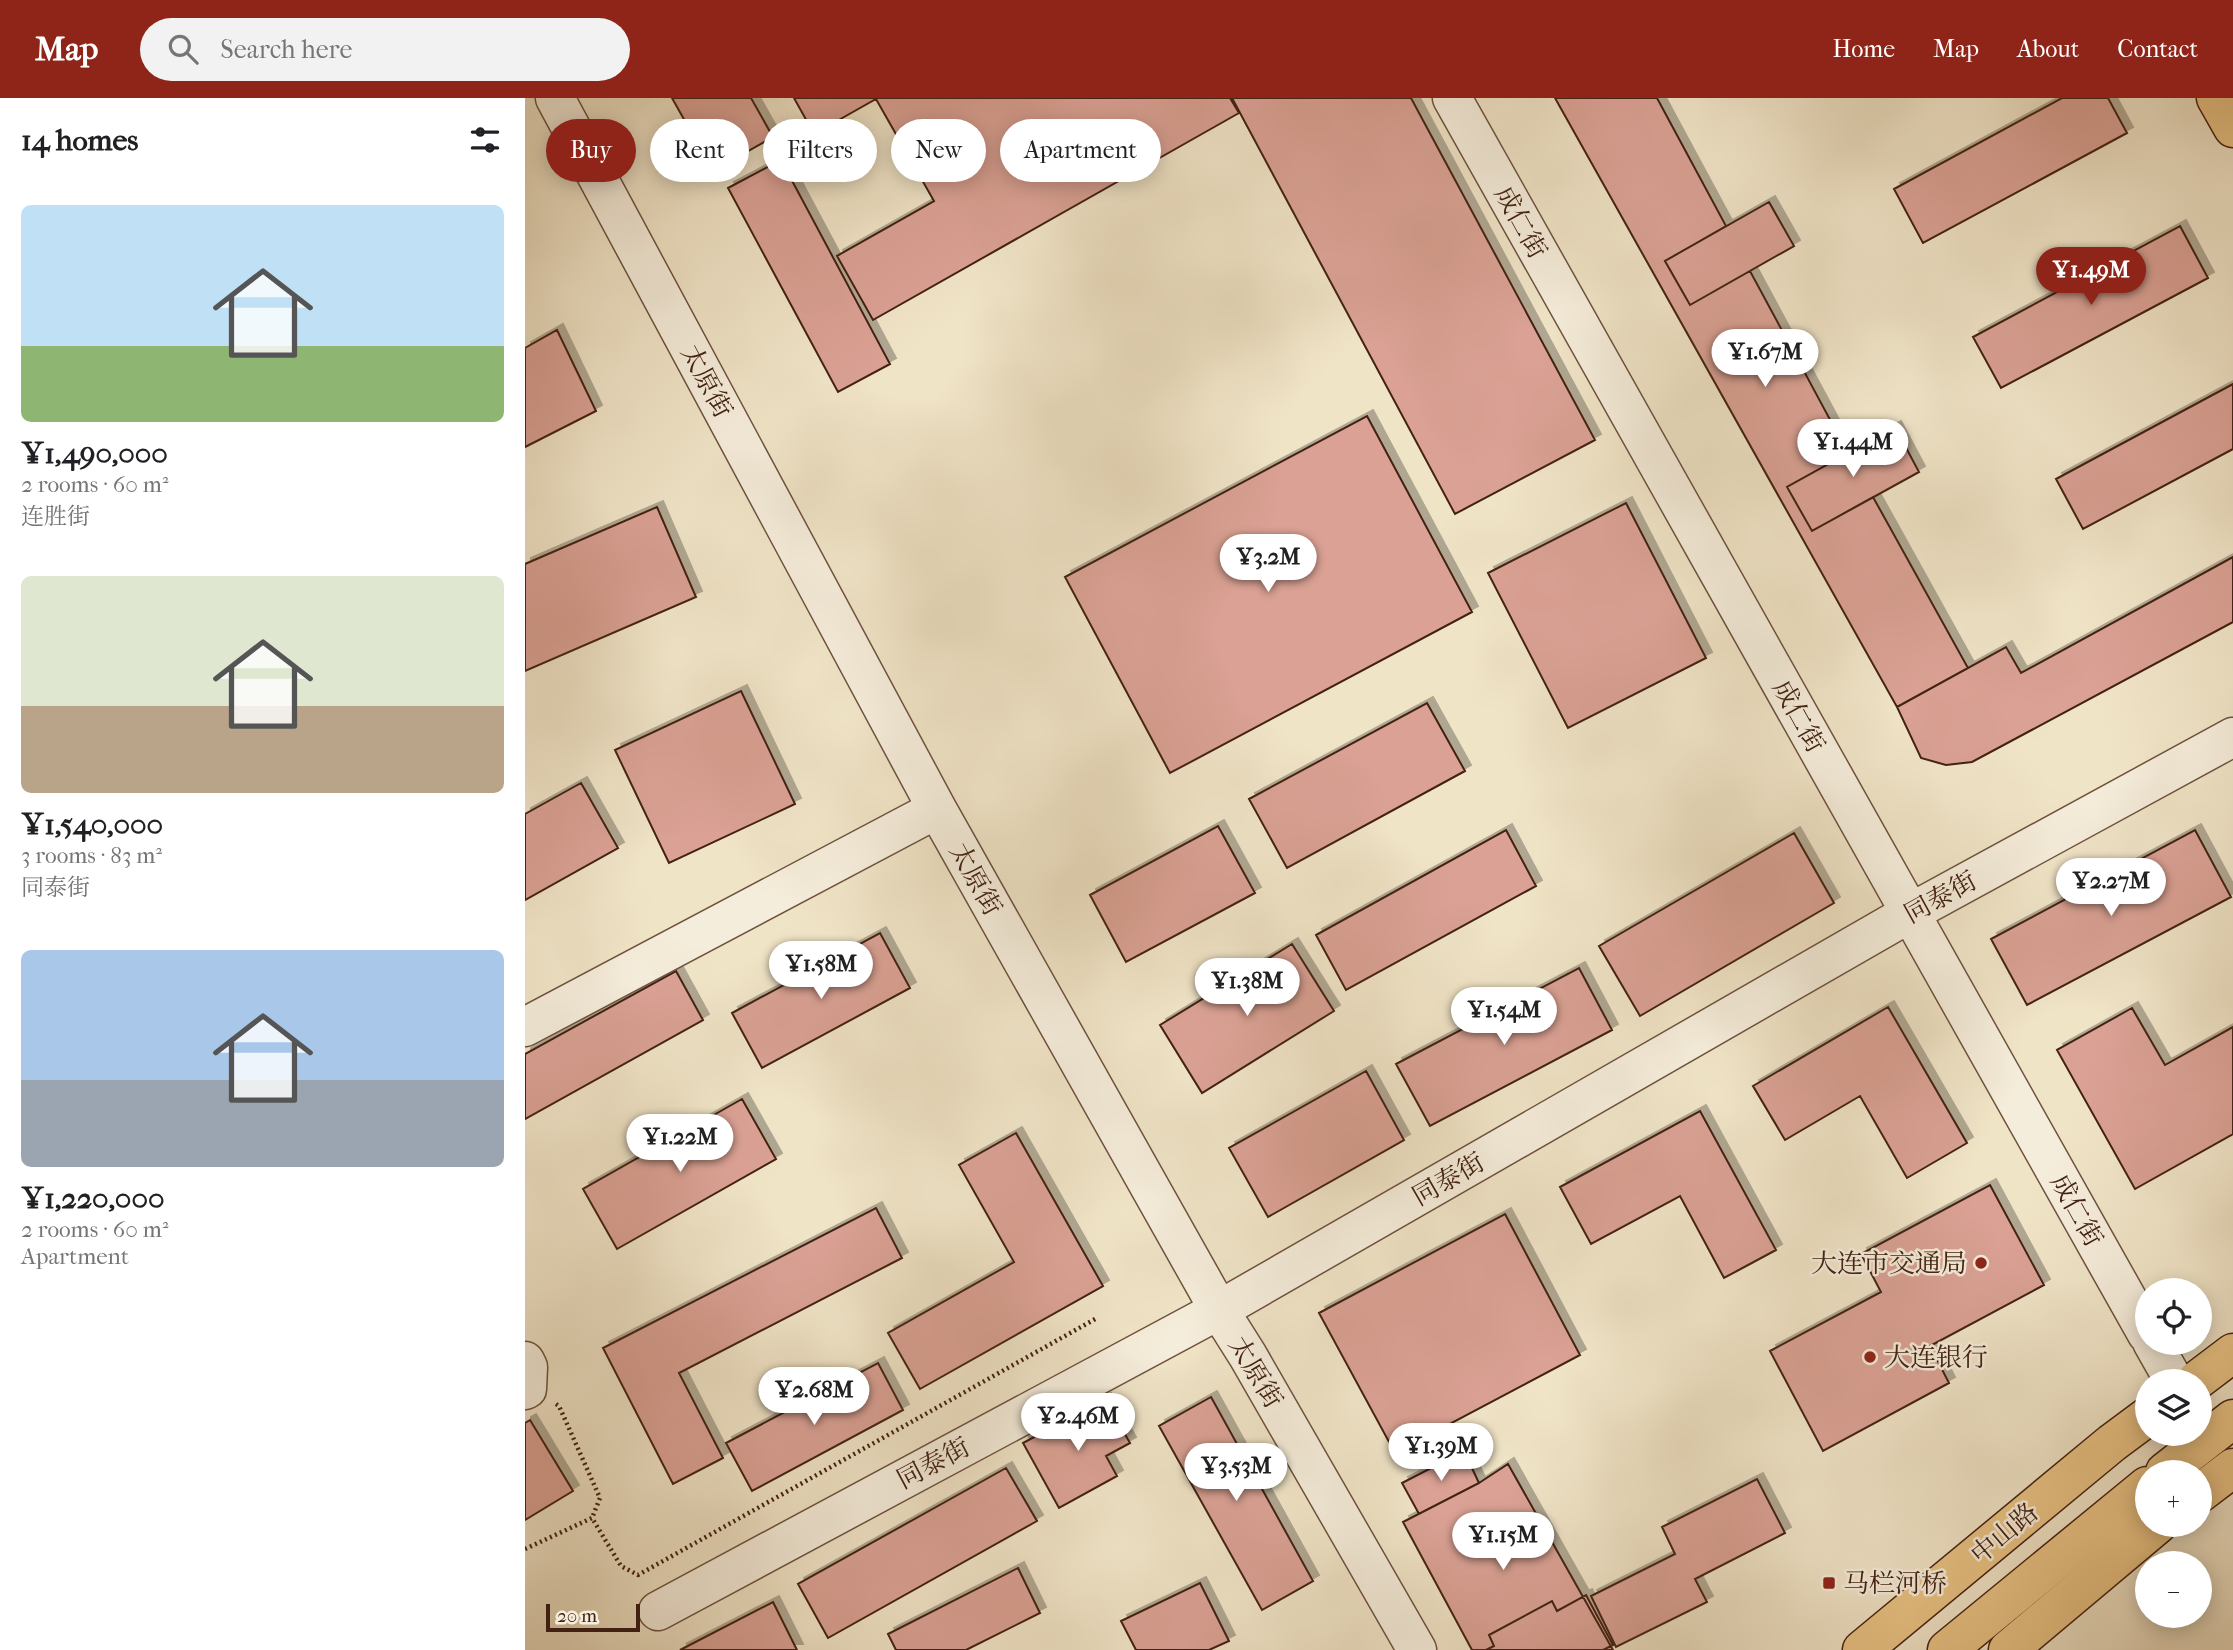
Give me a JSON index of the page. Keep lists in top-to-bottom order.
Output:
{
  "streets": {
    "main road": ["中山路"],
    "street": ["成仁街", "太原街", "同泰街"]
  },
  "crossings": [
    ["成仁街", "同泰街"],
    ["太原街", "同泰街"]
  ],
  "places": {
    "other": ["大连市交通局", "大连银行"],
    "transit": ["马栏河桥"]
  },
  "scale_bar": "20 m",
  "page": {
    "header": "Map",
    "search": "Search here",
    "nav": [
      "Home",
      "Map",
      "About",
      "Contact"
    ],
    "heading": "14 homes",
    "chip": [
      "Buy",
      "Rent",
      "Filters",
      "New",
      "Apartment"
    ],
    "list": [
      {
        "name": "¥1,490,000",
        "note": "2 rooms · 60 m² · 连胜街"
      },
      {
        "name": "¥1,540,000",
        "note": "3 rooms · 83 m² · 同泰街"
      },
      {
        "name": "¥1,220,000",
        "note": "2 rooms · 60 m² · Apartment"
      }
    ],
    "price": [
      "¥1.49M",
      "¥1.67M",
      "¥1.44M",
      "¥3.2M",
      "¥2.27M",
      "¥1.58M",
      "¥1.38M",
      "¥1.54M",
      "¥1.22M",
      "¥2.68M",
      "¥2.46M",
      "¥1.39M",
      "¥3.53M",
      "¥1.15M"
    ],
    "map_buttons": ["+", "−"],
    "scale": "20 m"
  }
}
